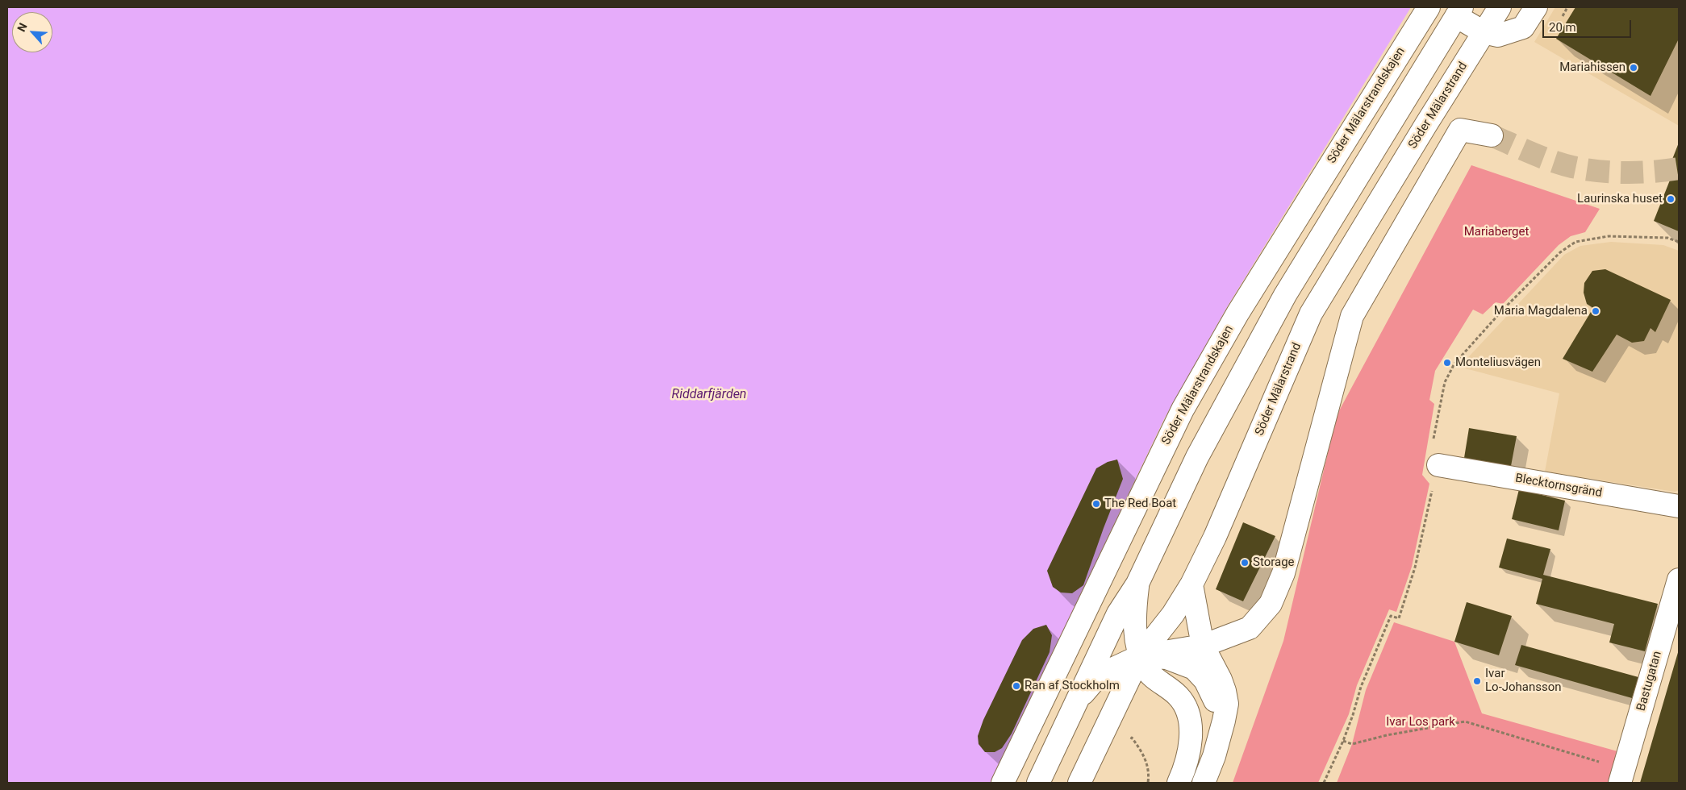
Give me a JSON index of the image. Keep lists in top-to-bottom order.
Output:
{
  "streets": {
    "street": [
      "Söder Mälarstrandskajen",
      "Söder Mälarstrand",
      "Blecktornsgränd",
      "Bastugatan"
    ]
  },
  "water": ["Riddarfjärden"],
  "parks": ["Mariaberget", "Ivar Los park"],
  "places": [
    "Mariahissen",
    "Laurinska huset",
    "Maria Magdalena",
    "Monteliusvägen",
    "The Red Boat",
    "Storage",
    "Ivar Lo-Johansson",
    "Ran af Stockholm"
  ],
  "scale_bar": "20 m",
  "north": "top left"
}
